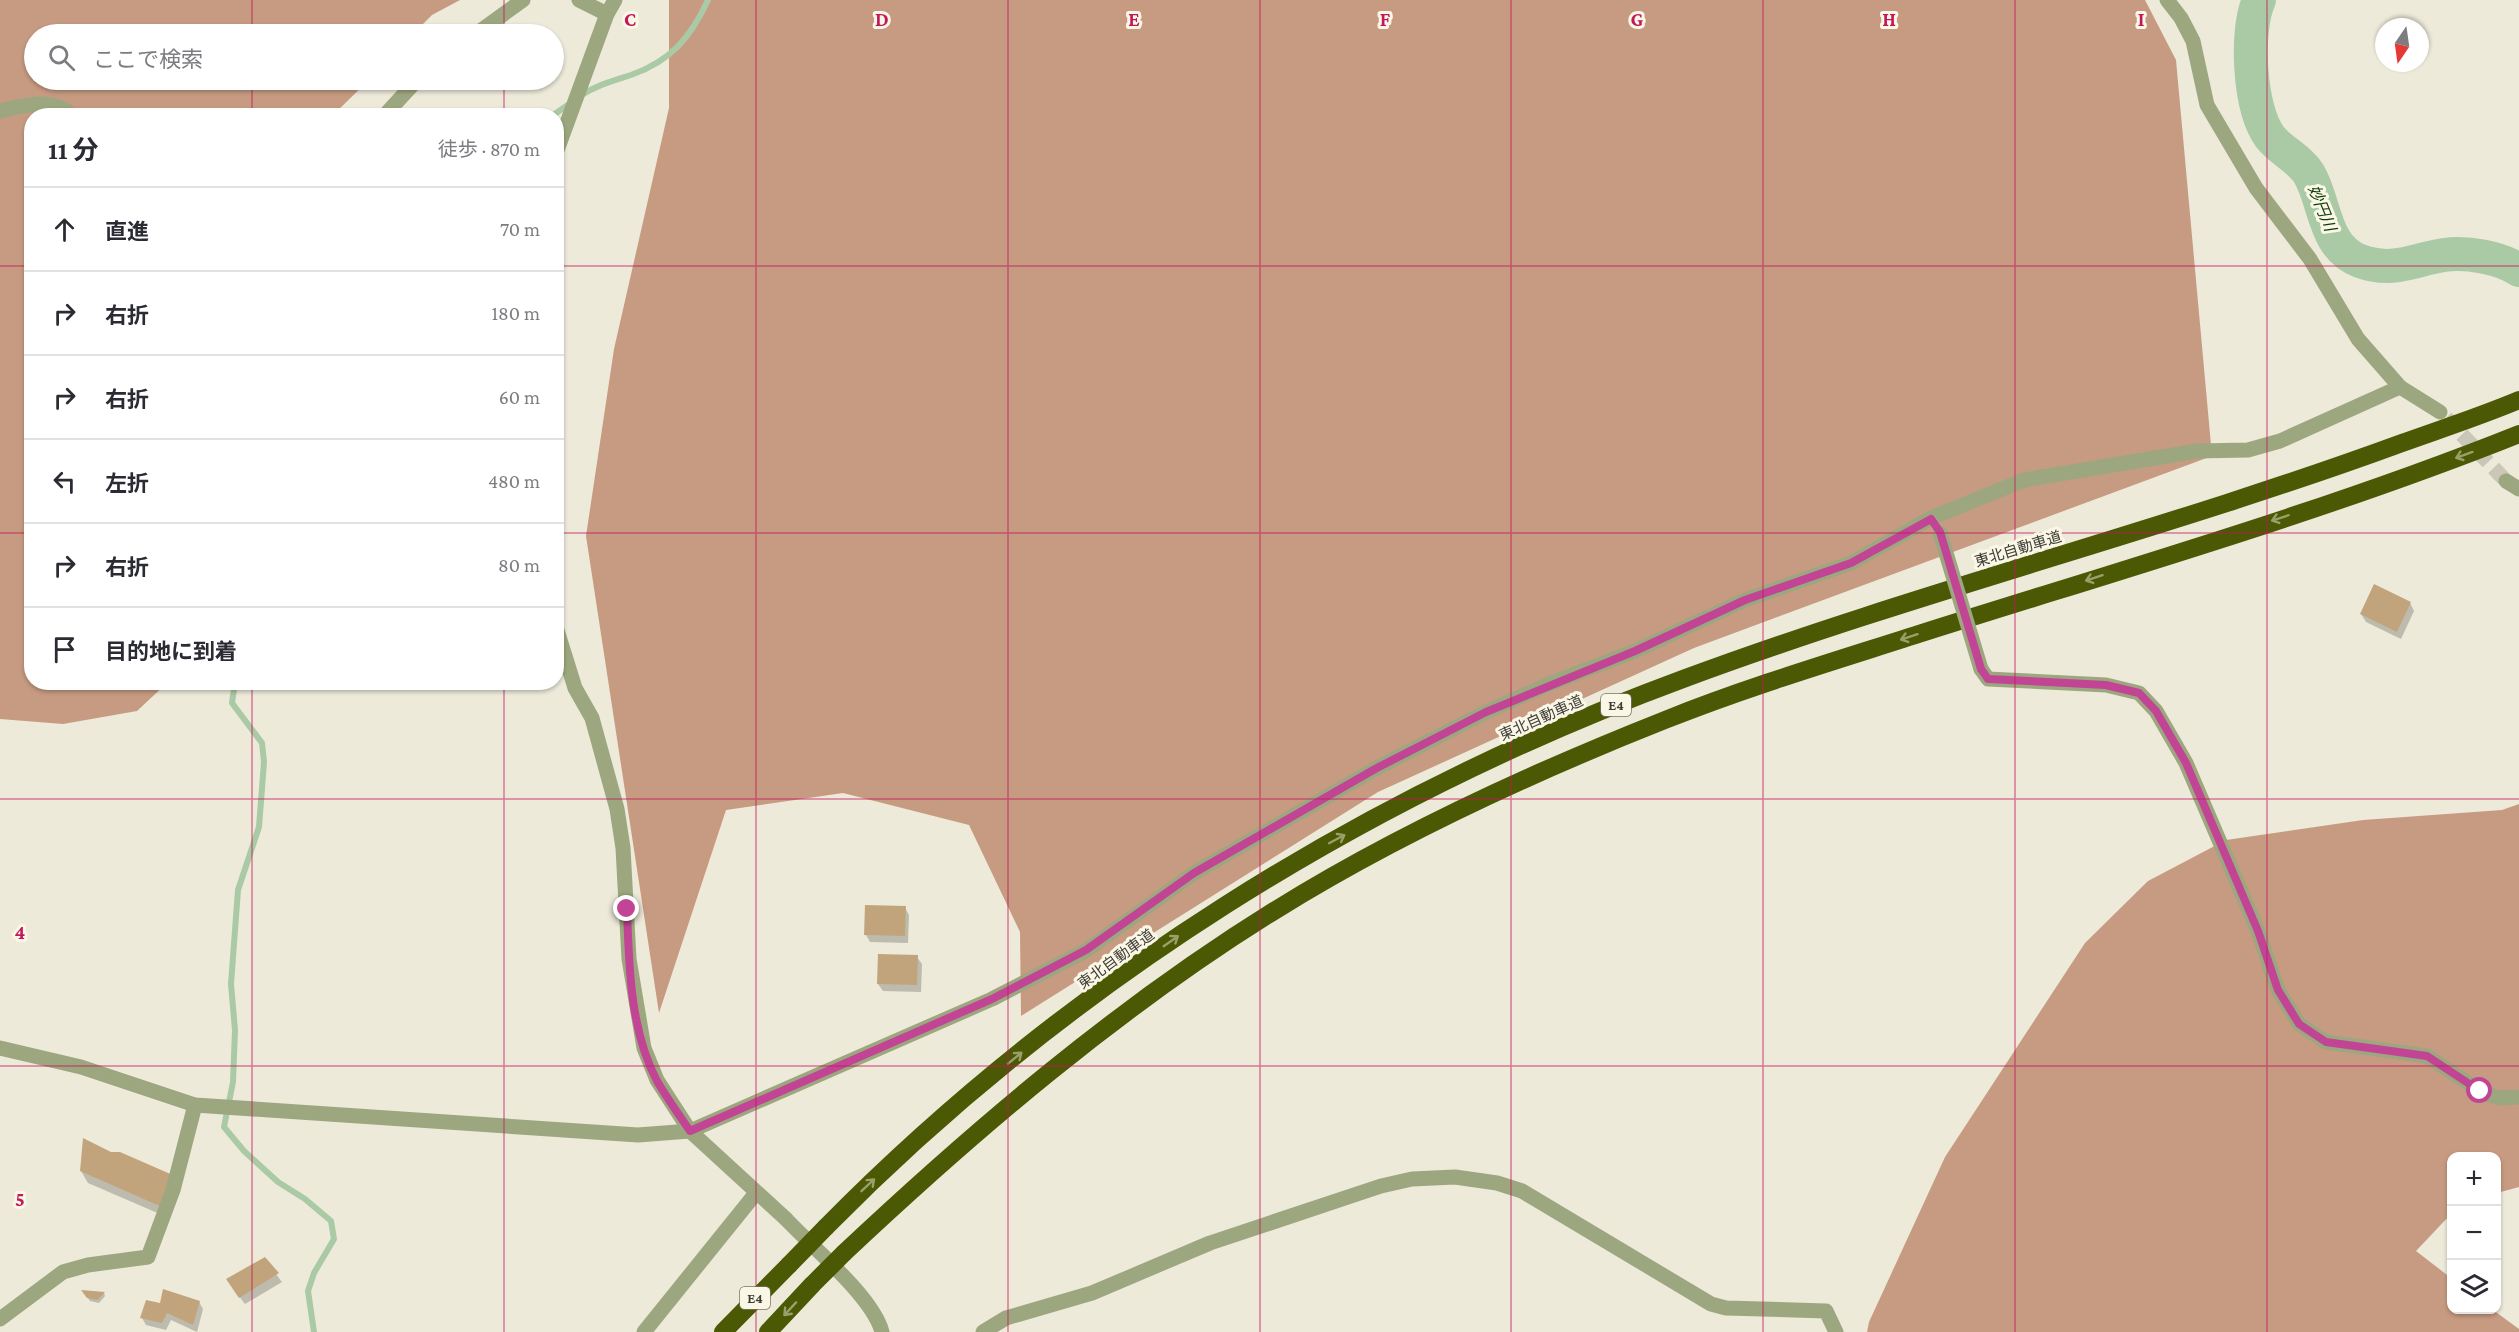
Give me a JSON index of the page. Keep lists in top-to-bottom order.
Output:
{
  "streets": {
    "highway": ["東北自動車道", "E4"]
  },
  "water": ["妙円川"],
  "north": "bottom",
  "page": {
    "search": "ここで検索",
    "heading": ["11 分", "徒歩 · 870 m"],
    "list": [
      ["直進", "70 m"],
      ["右折", "180 m"],
      ["右折", "60 m"],
      ["左折", "480 m"],
      ["右折", "80 m"],
      "目的地に到着"
    ],
    "map_buttons": ["+", "−"]
  },
  "grid": {
    "columns": [
      "C",
      "D",
      "E",
      "F",
      "G",
      "H",
      "I"
    ],
    "rows": ["4", "5"]
  }
}
